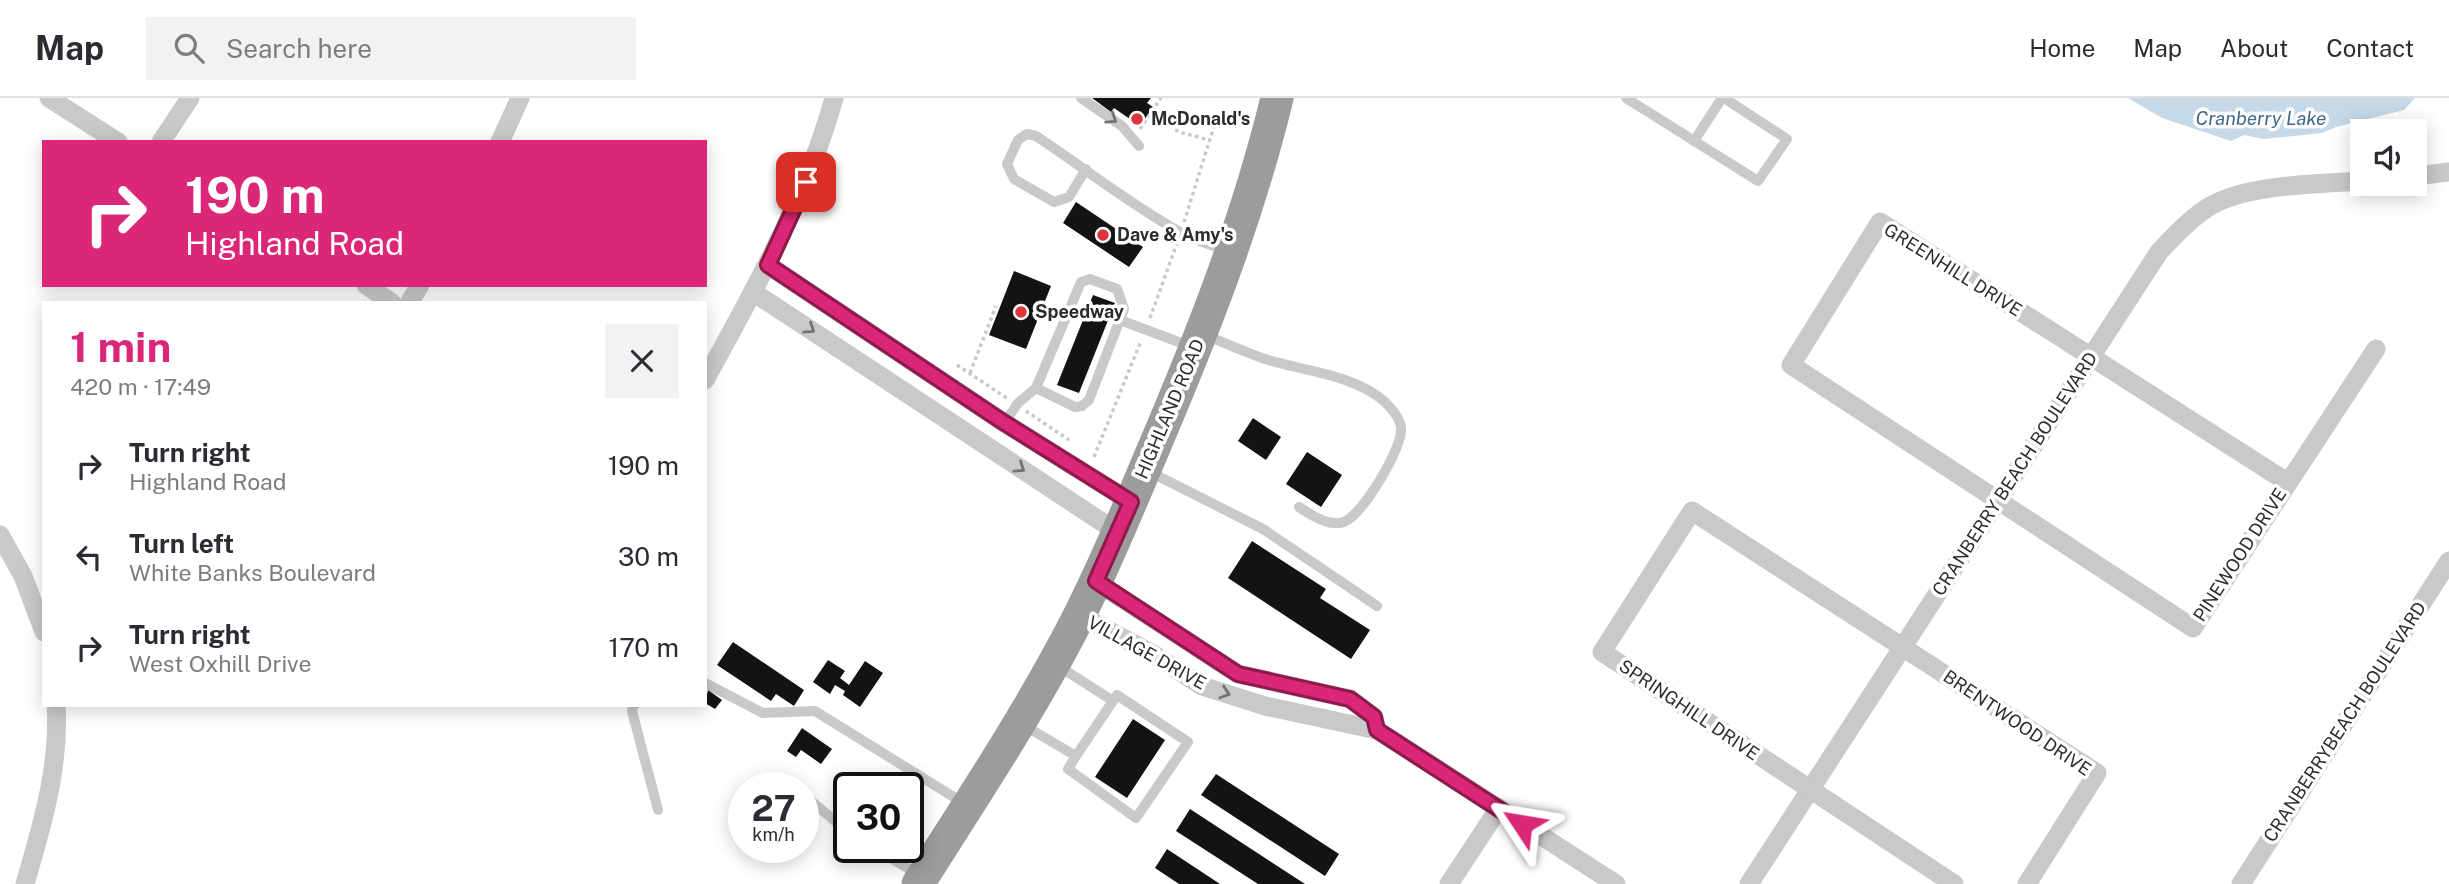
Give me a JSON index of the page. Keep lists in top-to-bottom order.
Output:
{
  "streets": {
    "highway": ["HIGHLAND ROAD"],
    "street": [
      "GREENHILL DRIVE",
      "CRANBERRY BEACH BOULEVARD",
      "PINEWOOD DRIVE",
      "VILLAGE DRIVE",
      "SPRINGHILL DRIVE",
      "CRANBERRYBEACH BOULEVARD",
      "BRENTWOOD DRIVE"
    ]
  },
  "crossings": [
    ["GREENHILL DRIVE", "CRANBERRY BEACH BOULEVARD"],
    ["GREENHILL DRIVE", "PINEWOOD DRIVE"],
    ["HIGHLAND ROAD", "VILLAGE DRIVE"],
    ["CRANBERRY BEACH BOULEVARD", "PINEWOOD DRIVE"],
    ["CRANBERRY BEACH BOULEVARD", "SPRINGHILL DRIVE"],
    ["CRANBERRY BEACH BOULEVARD", "BRENTWOOD DRIVE"],
    ["SPRINGHILL DRIVE", "BRENTWOOD DRIVE"]
  ],
  "water": ["Cranberry Lake"],
  "places": ["McDonald's", "Dave & Amy's", "Speedway"],
  "page": {
    "header": "Map",
    "search": "Search here",
    "nav": [
      "Home",
      "Map",
      "About",
      "Contact"
    ],
    "turn": ["190 m", "Highland Road"],
    "heading": ["1 min", "420 m · 17:49"],
    "list": [
      {
        "name": "Turn right",
        "note": "Highland Road",
        "value": "190 m"
      },
      {
        "name": "Turn left",
        "note": "White Banks Boulevard",
        "value": "30 m"
      },
      {
        "name": "Turn right",
        "note": "West Oxhill Drive",
        "value": "170 m"
      }
    ],
    "speed": "27 km/h",
    "limit": "30"
  }
}
